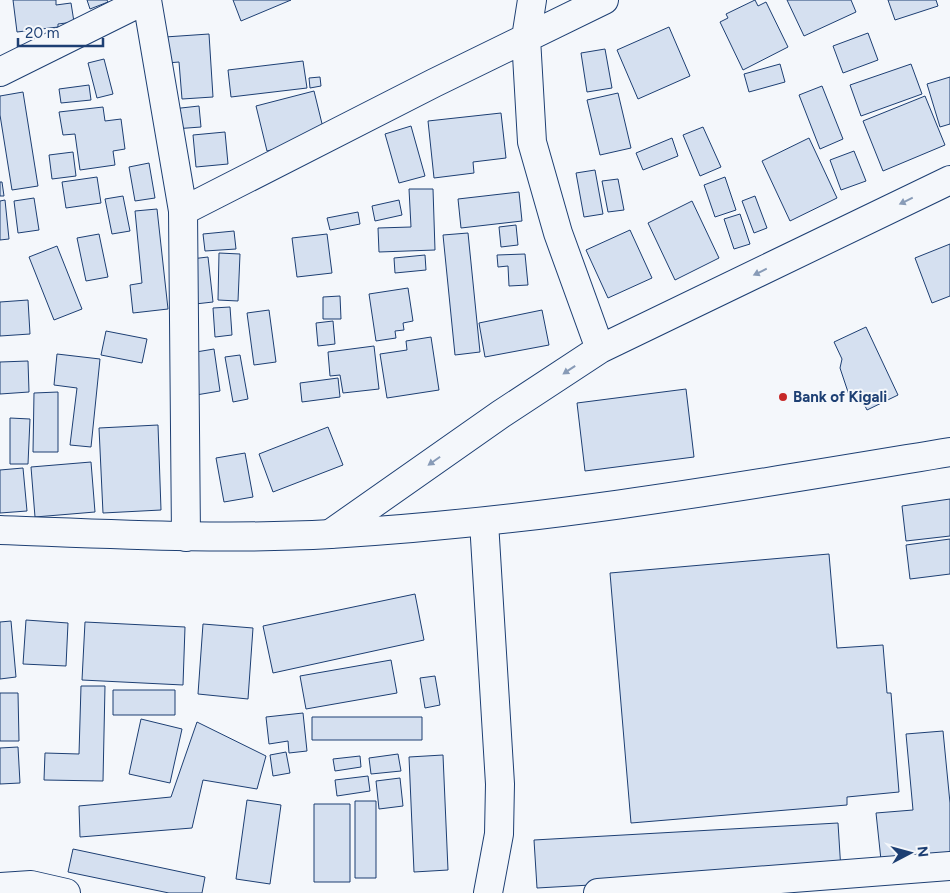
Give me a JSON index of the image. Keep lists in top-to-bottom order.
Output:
{
  "places": ["Bank of Kigali"],
  "scale_bar": "20 m",
  "north": "right"
}
